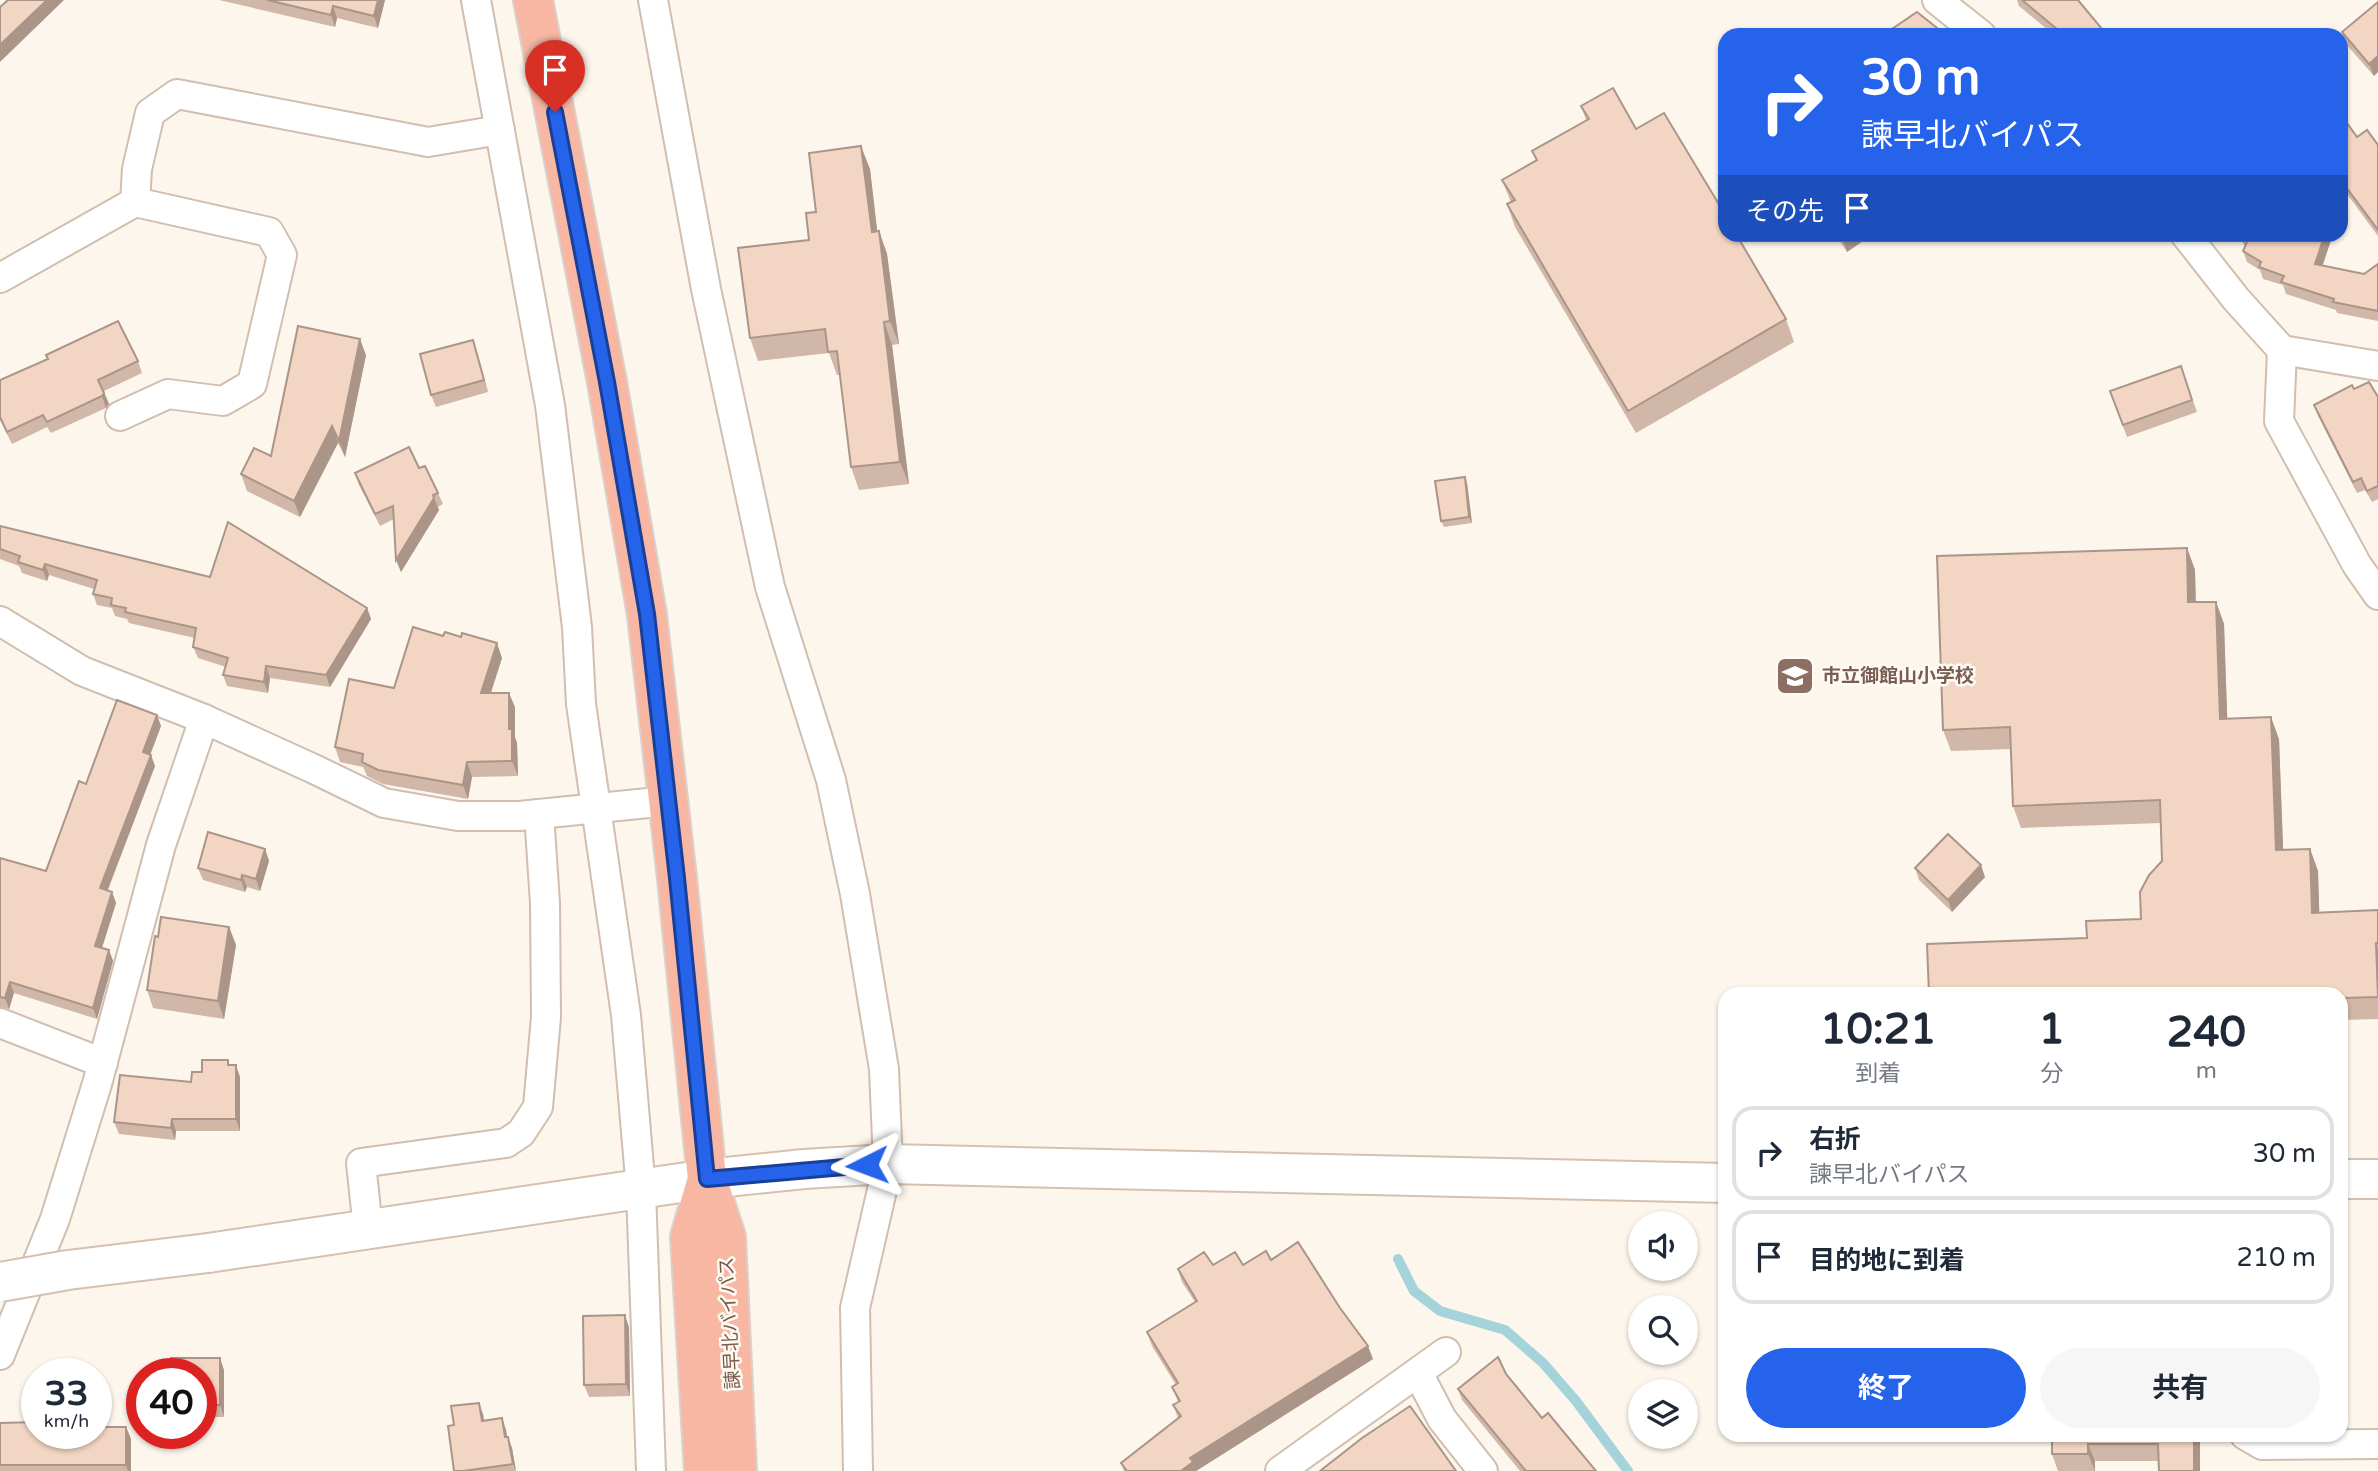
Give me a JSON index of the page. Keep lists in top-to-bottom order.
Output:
{
  "streets": {
    "highway": ["諫早北バイパス"]
  },
  "places": {
    "school or university": ["市立御館山小学校"]
  },
  "page": {
    "turn": ["30 m", "諫早北バイパス"],
    "then": "その先",
    "eta": [
      "10:21",
      "到着",
      "1",
      "分",
      "240",
      "m"
    ],
    "list": [
      {
        "name": "右折",
        "note": "諫早北バイパス",
        "value": "30 m"
      },
      {
        "name": "目的地に到着",
        "value": "210 m"
      }
    ],
    "buttons": ["終了", "共有"],
    "speed": "33 km/h",
    "limit": "40"
  }
}
